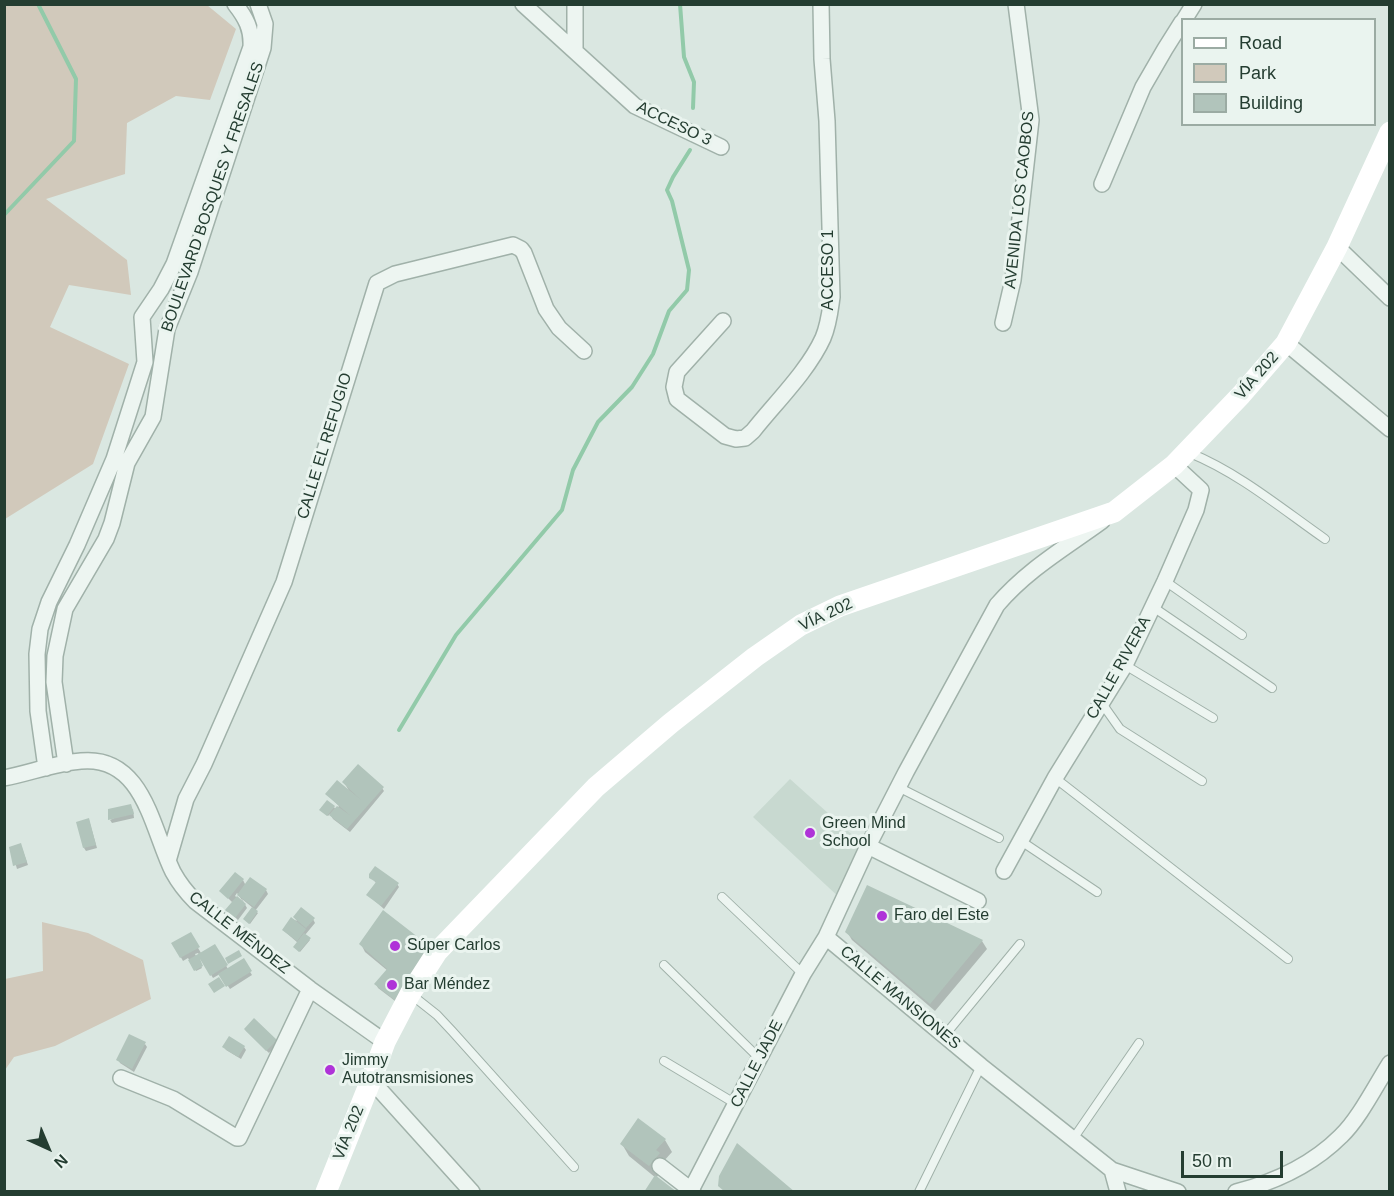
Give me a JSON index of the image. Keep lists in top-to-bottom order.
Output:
{
  "streets": {
    "main road": ["VÍA 202"],
    "street": [
      "ACCESO 3",
      "BOULEVARD BOSQUES Y FRESALES",
      "AVENIDA LOS CAOBOS",
      "ACCESO 1",
      "CALLE EL REFUGIO",
      "CALLE RIVERA",
      "CALLE MÉNDEZ",
      "CALLE MANSIONES",
      "CALLE JADE"
    ]
  },
  "crossings": [
    ["BOULEVARD BOSQUES Y FRESALES", "CALLE MÉNDEZ"],
    ["VÍA 202", "CALLE RIVERA"],
    ["VÍA 202", "CALLE MÉNDEZ"],
    ["VÍA 202", "CALLE MANSIONES"],
    ["CALLE EL REFUGIO", "CALLE MÉNDEZ"],
    ["CALLE MANSIONES", "CALLE JADE"]
  ],
  "places": [
    "Green Mind School",
    "Faro del Este",
    "Súper Carlos",
    "Bar Méndez",
    "Jimmy Autotransmisiones"
  ],
  "legend": ["Road", "Park", "Building"],
  "scale_bar": "50 m",
  "north": "bottom right"
}
